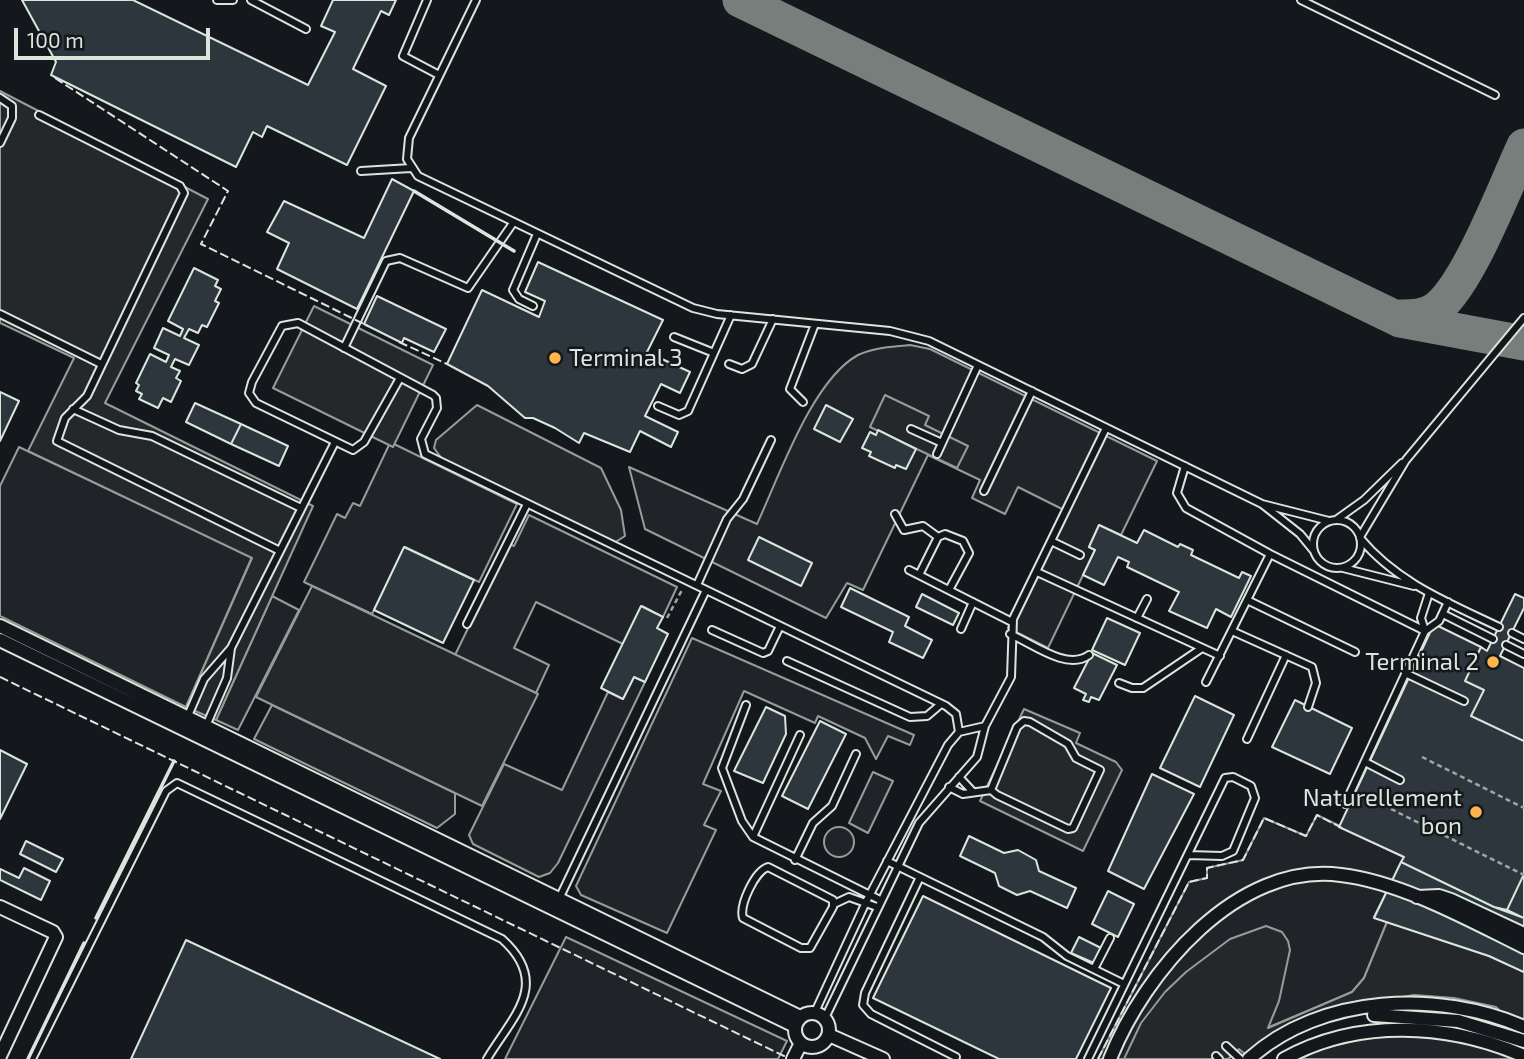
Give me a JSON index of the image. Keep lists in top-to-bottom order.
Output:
{
  "places": ["Terminal 3", "Terminal 2", "Naturellement bon"],
  "scale_bar": "100 m"
}
